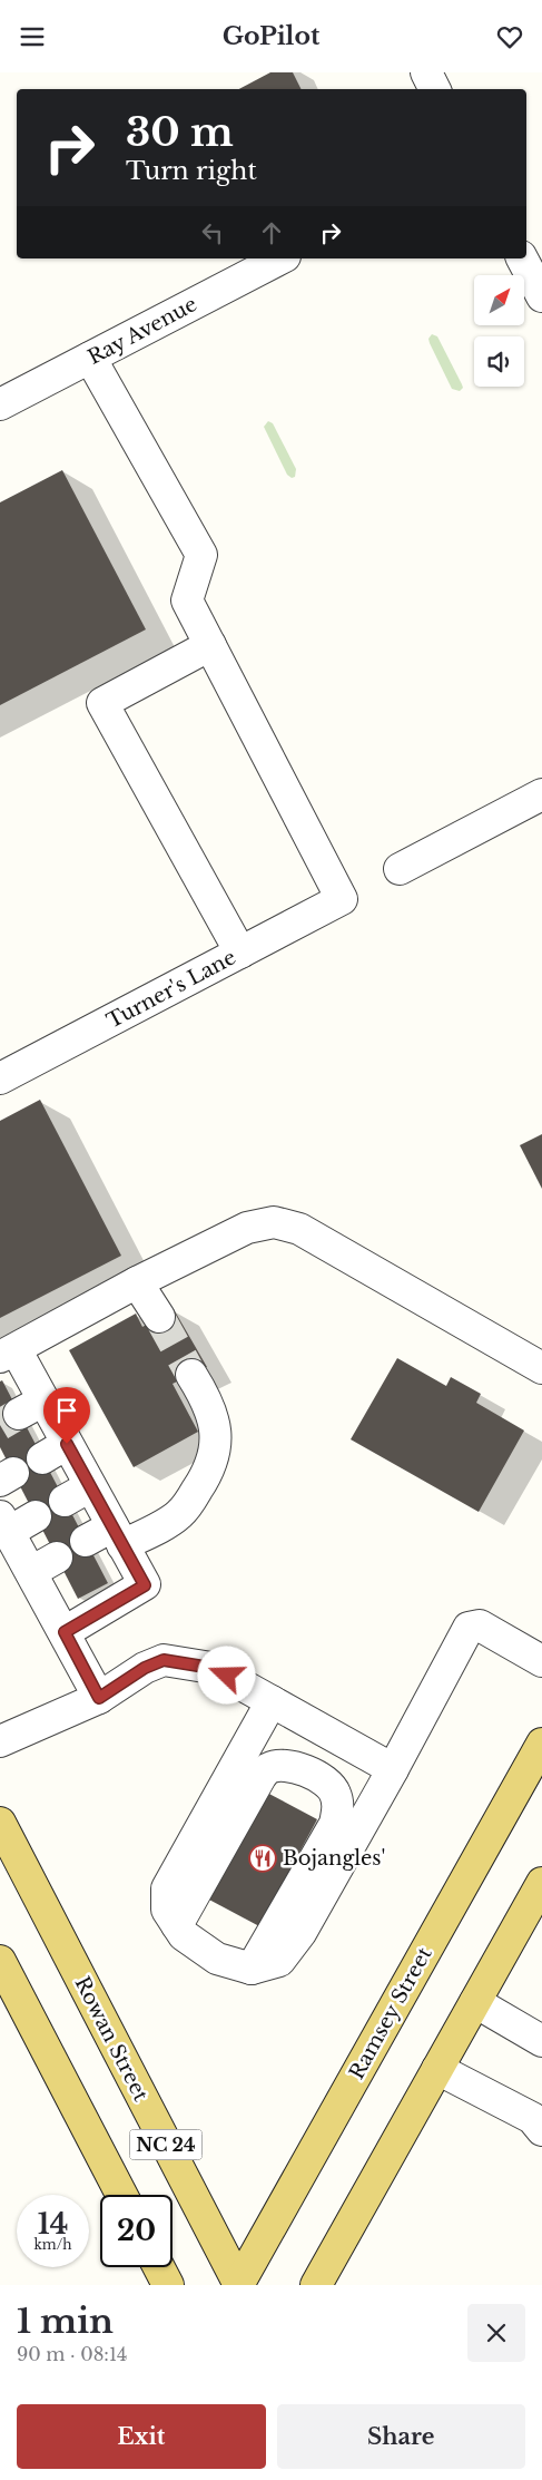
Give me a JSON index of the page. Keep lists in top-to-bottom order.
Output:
{
  "streets": {
    "main road": ["Ramsey Street", "Rowan Street", "NC 24"],
    "street": ["Ray Avenue", "Turner's Lane"]
  },
  "crossings": [
    ["Ramsey Street", "Rowan Street"]
  ],
  "places": {
    "restaurant": ["Bojangles'"]
  },
  "north": "top right",
  "page": {
    "header": "GoPilot",
    "turn": ["30 m", "Turn right"],
    "speed": "14 km/h",
    "limit": "20",
    "heading": ["1 min", "90 m · 08:14"],
    "buttons": ["Exit", "Share"]
  }
}
